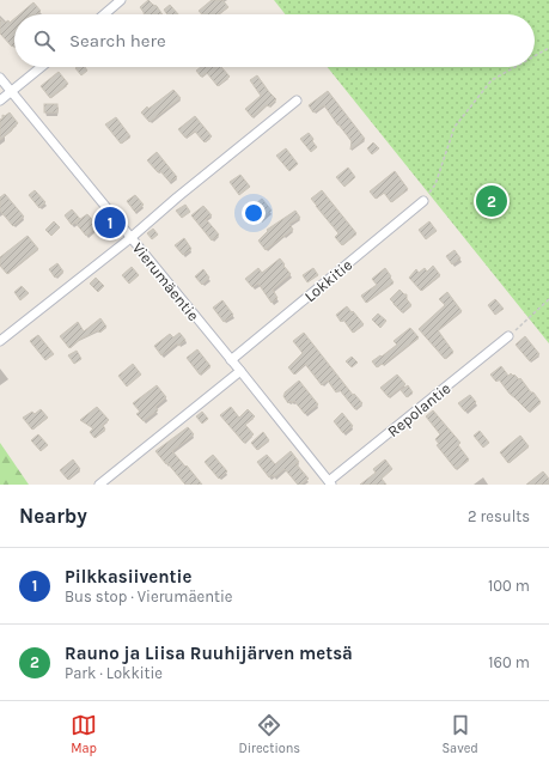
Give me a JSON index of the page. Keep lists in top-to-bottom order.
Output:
{
  "streets": {
    "street": ["Lokkitie", "Vierumäentie", "Repolantie"]
  },
  "crossings": [
    ["Lokkitie", "Vierumäentie"],
    ["Vierumäentie", "Repolantie"]
  ],
  "page": {
    "search": "Search here",
    "pins": ["2", "1"],
    "heading": ["Nearby", "2 results"],
    "list": [
      {
        "mark": "1",
        "name": "Pilkkasiiventie",
        "note": "Bus stop · Vierumäentie",
        "value": "100 m"
      },
      {
        "mark": "2",
        "name": "Rauno ja Liisa Ruuhijärven metsä",
        "note": "Park · Lokkitie",
        "value": "160 m"
      }
    ],
    "nav": ["Map", "Directions", "Saved"]
  }
}
